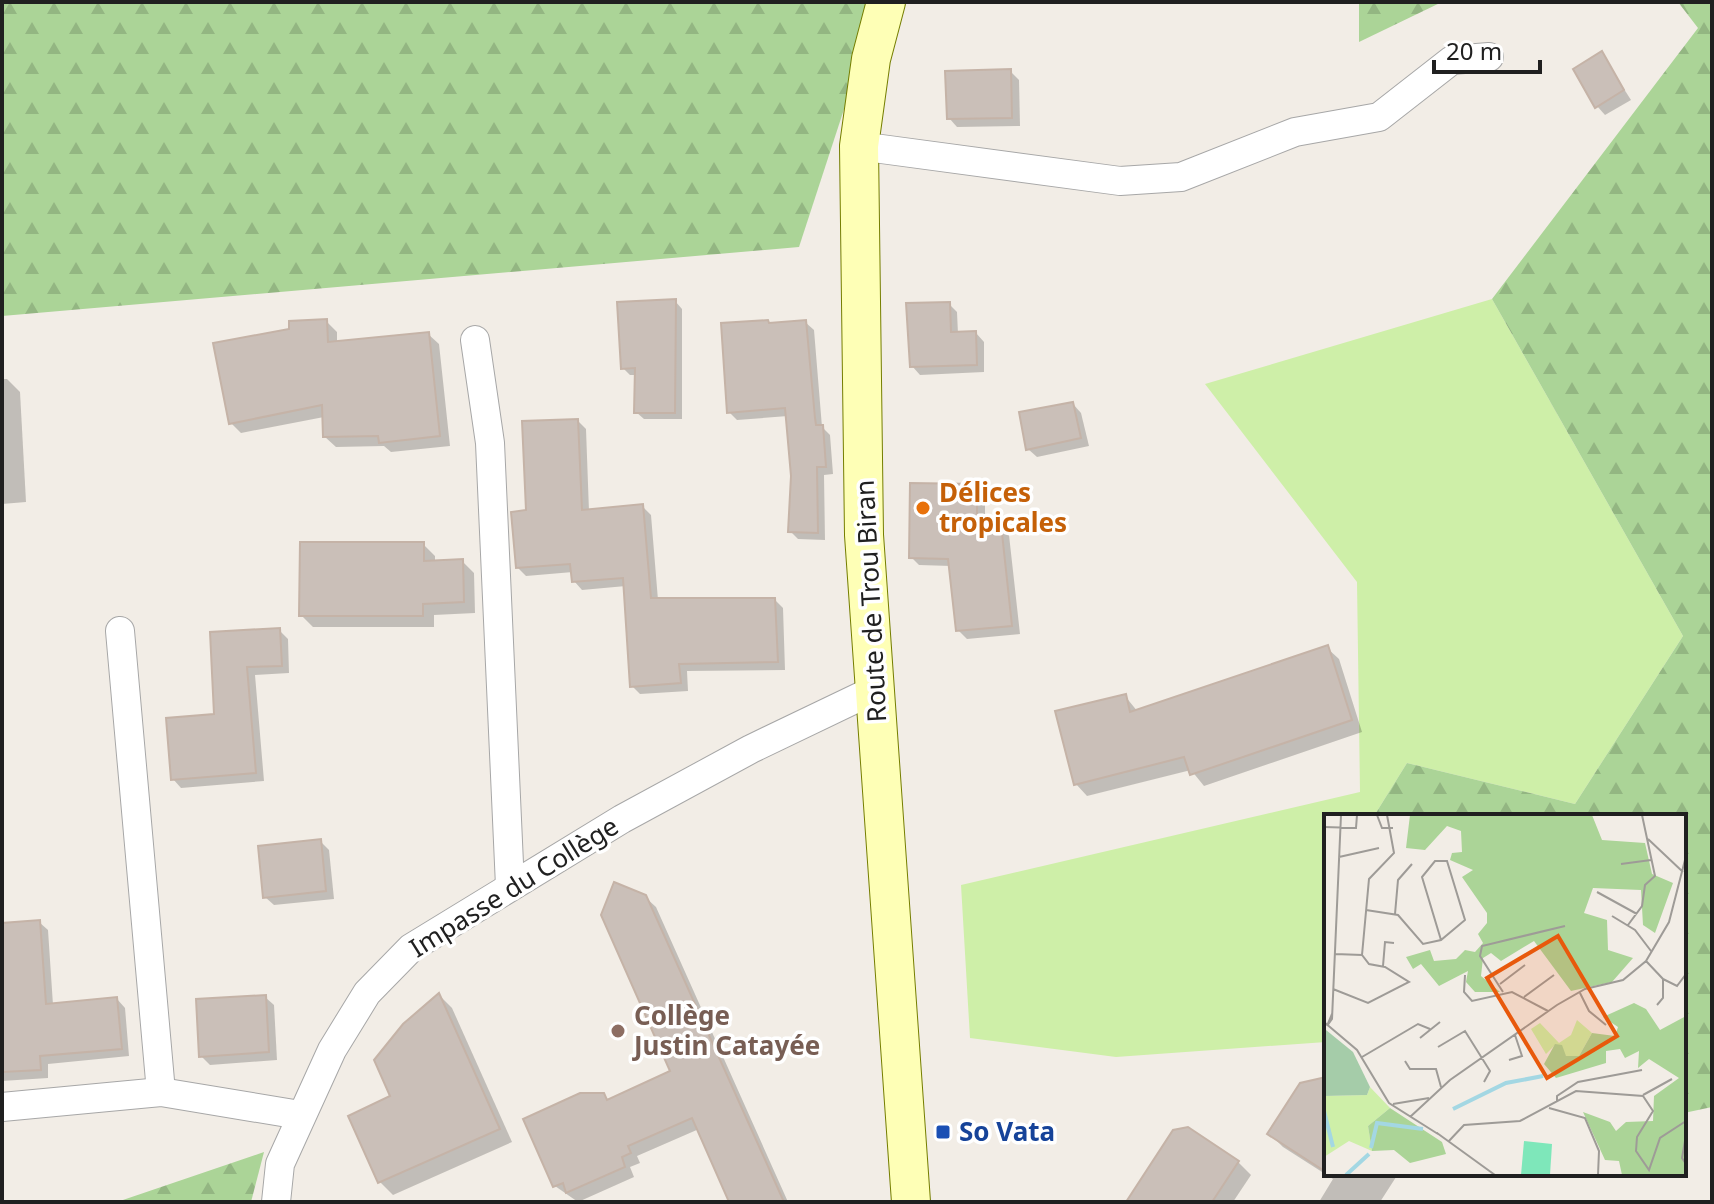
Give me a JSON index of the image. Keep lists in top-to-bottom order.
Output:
{
  "streets": {
    "main road": ["Route de Trou Biran"],
    "street": ["Impasse du Collège"]
  },
  "crossings": [
    ["Route de Trou Biran", "Impasse du Collège"]
  ],
  "places": {
    "other": ["Délices tropicales", "Collège Justin Catayée"],
    "transit": ["So Vata"]
  },
  "scale_bar": "20 m"
}
